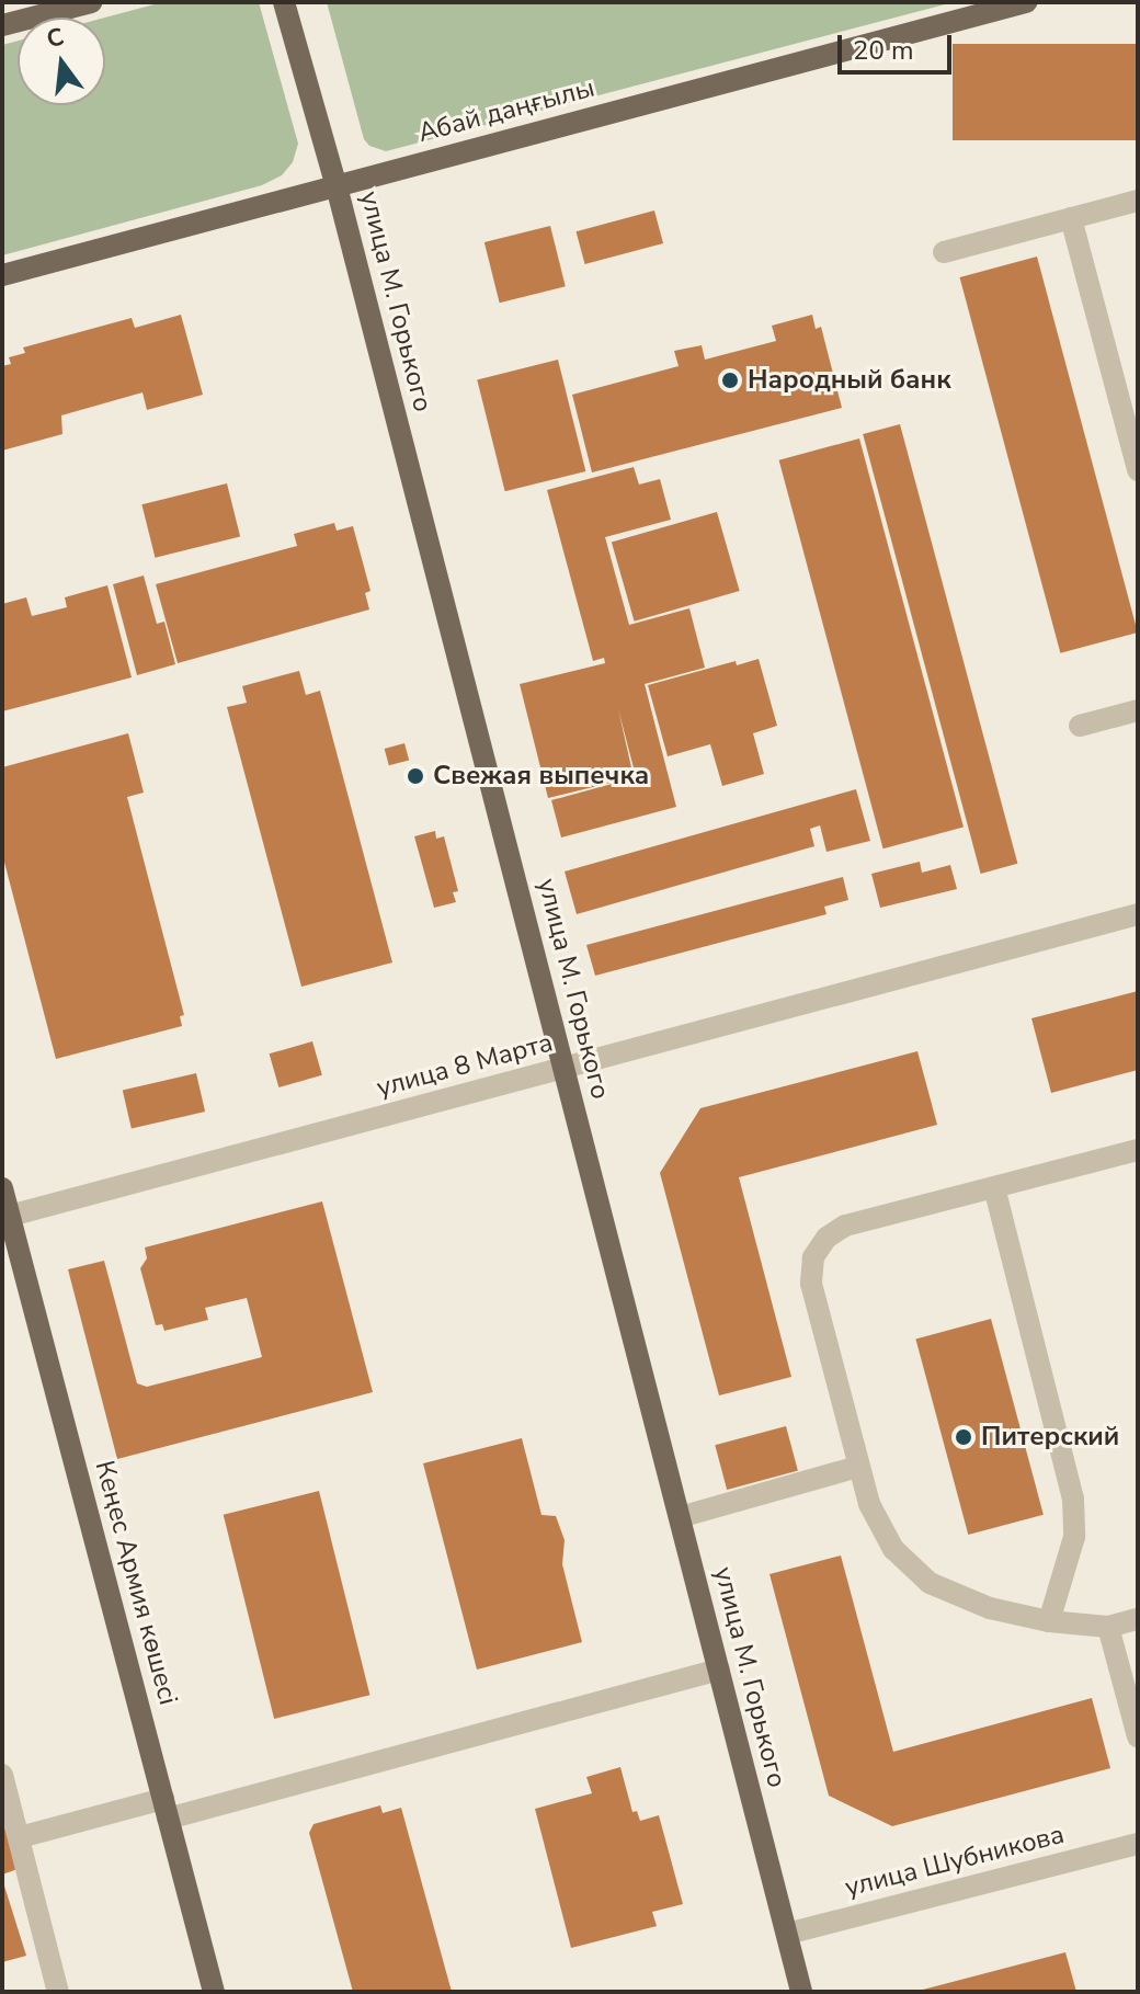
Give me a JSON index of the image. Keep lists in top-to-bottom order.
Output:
{
  "streets": {
    "main road": ["Абай даңғылы", "улица М. Горького", "Кеңес Армия көшесі"],
    "street": ["улица 8 Марта", "улица Шубникова"]
  },
  "crossings": [
    ["Абай даңғылы", "улица М. Горького"],
    ["улица М. Горького", "улица 8 Марта"],
    ["улица М. Горького", "улица Шубникова"],
    ["улица 8 Марта", "Кеңес Армия көшесі"]
  ],
  "places": ["Народный банк", "Свежая выпечка", "Питерский"],
  "scale_bar": "20 m",
  "north": "top"
}
